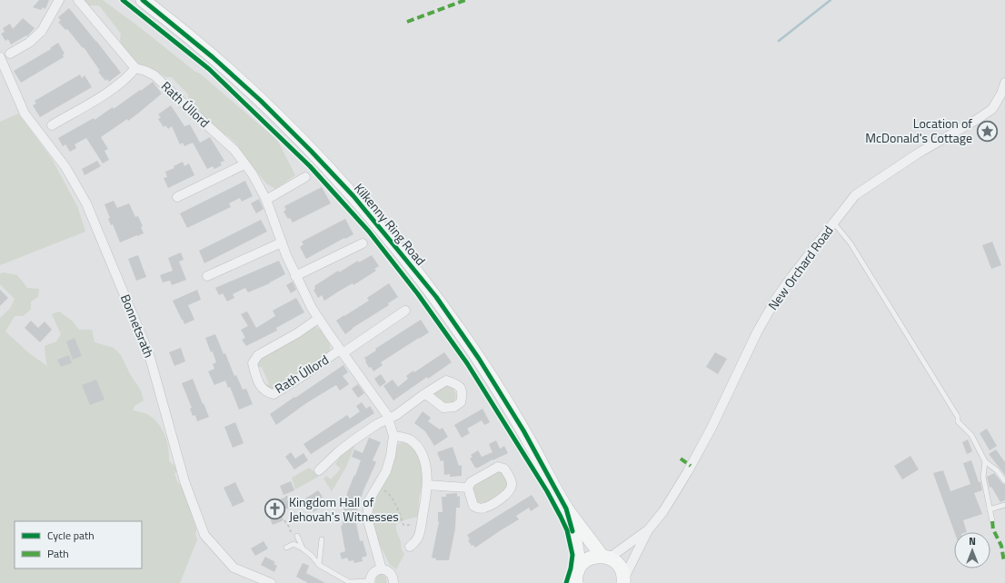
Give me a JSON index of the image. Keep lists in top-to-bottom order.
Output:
{
  "streets": {
    "main road": ["Kilkenny Ring Road"],
    "street": ["Rath Úllord", "New Orchard Road", "Bonnetsrath"]
  },
  "crossings": [
    ["Kilkenny Ring Road", "New Orchard Road"]
  ],
  "places": {
    "place": ["Location of McDonald's Cottage"],
    "church": ["Kingdom Hall of Jehovah's Witnesses"]
  },
  "legend": ["Cycle path", "Path"],
  "north": "top"
}
